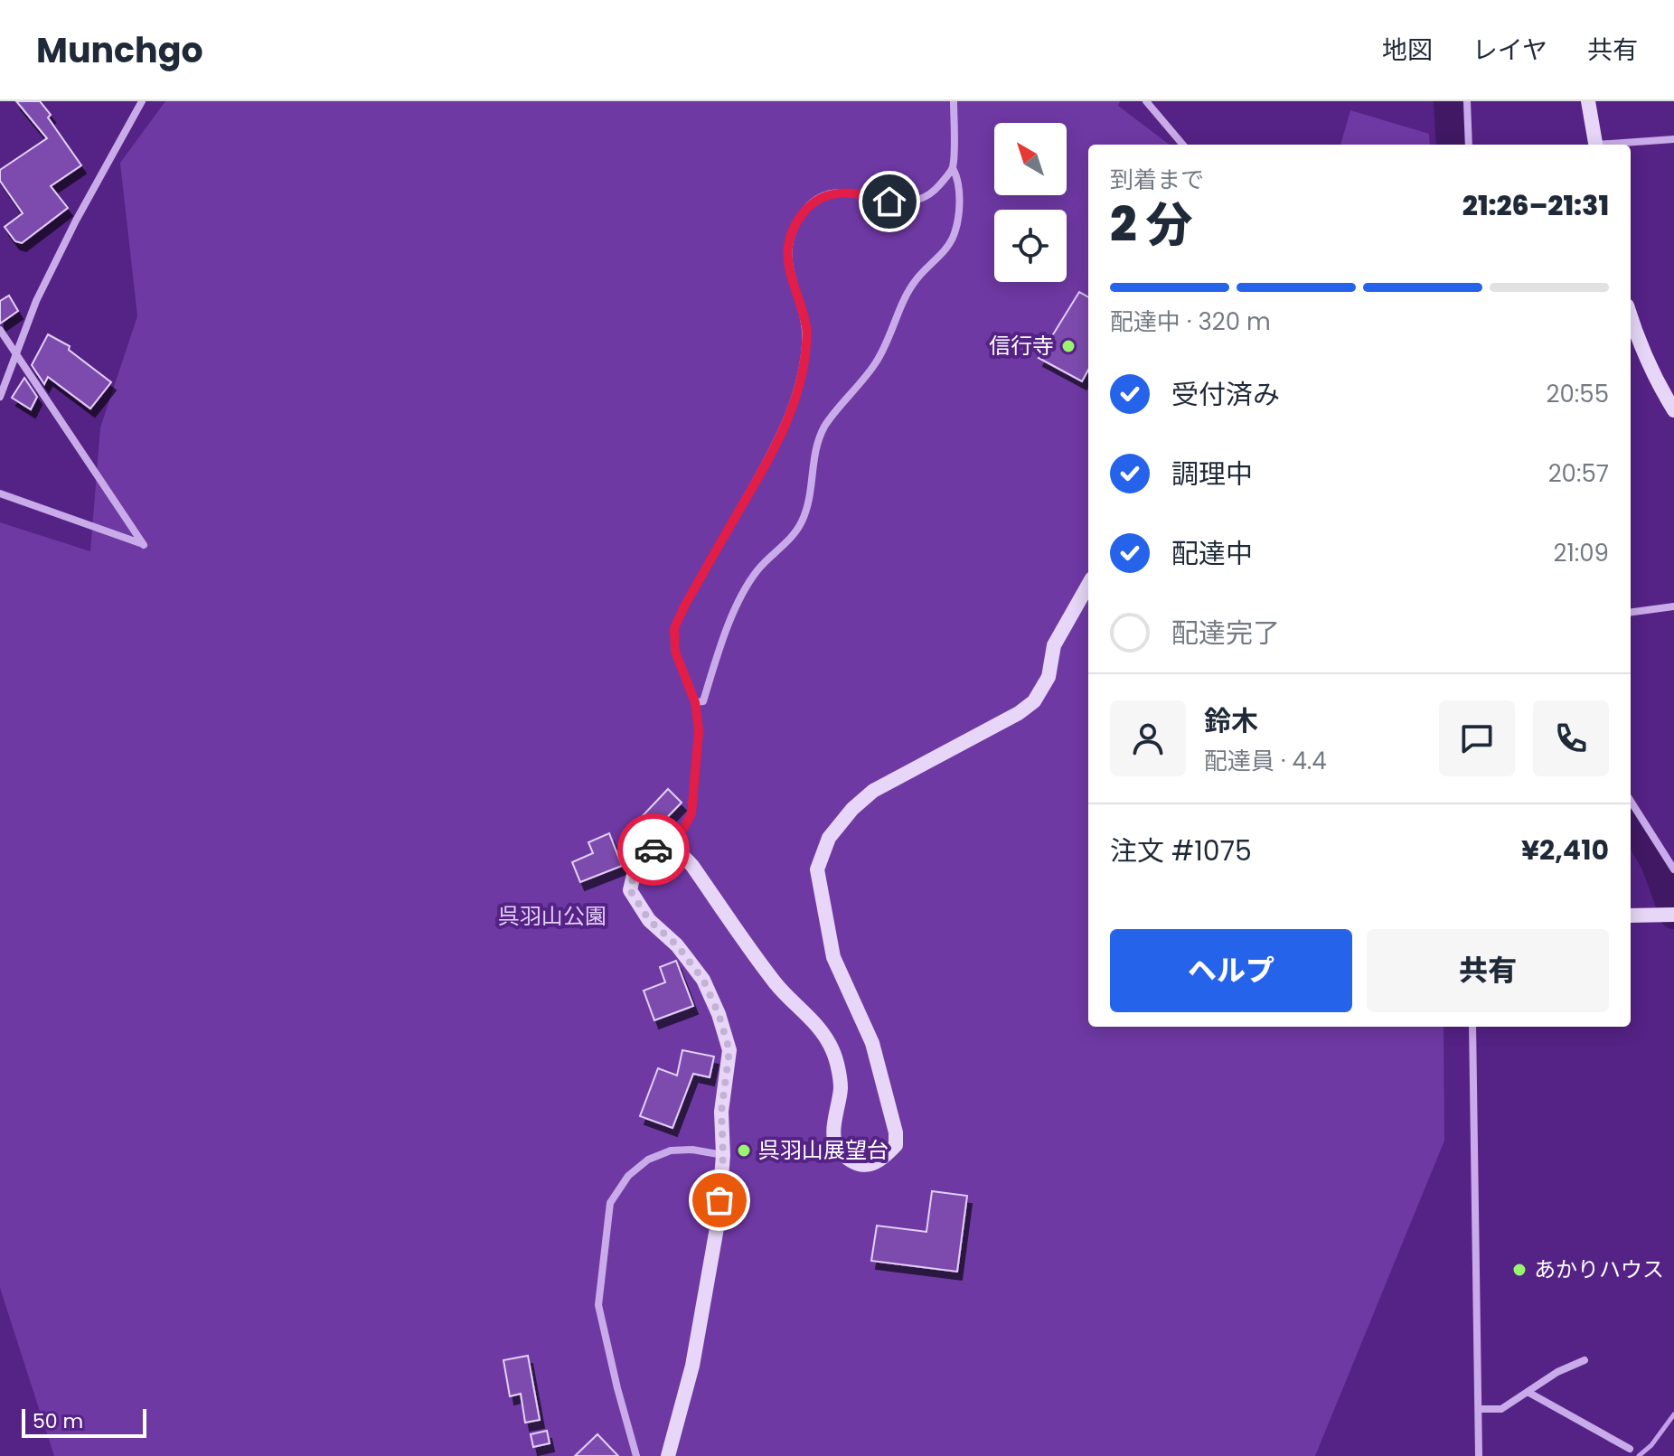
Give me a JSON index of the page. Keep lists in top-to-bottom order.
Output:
{
  "parks": ["呉羽山公園"],
  "places": ["信行寺", "呉羽山展望台", "あかりハウス"],
  "scale_bar": "50 m",
  "north": "top left",
  "page": {
    "header": "Munchgo",
    "nav": ["地図", "レイヤ", "共有"],
    "heading": ["2 分", "到着まで", "21:26–21:31"],
    "panel": [
      "鈴木",
      "配達員 · 4.4",
      "注文 #1075",
      "¥2,410"
    ],
    "bar": "配達中 · 320 m",
    "list": [
      ["受付済み", "20:55"],
      ["調理中", "20:57"],
      ["配達中", "21:09"],
      "配達完了"
    ],
    "buttons": ["ヘルプ", "共有"],
    "scale": "50 m"
  }
}
